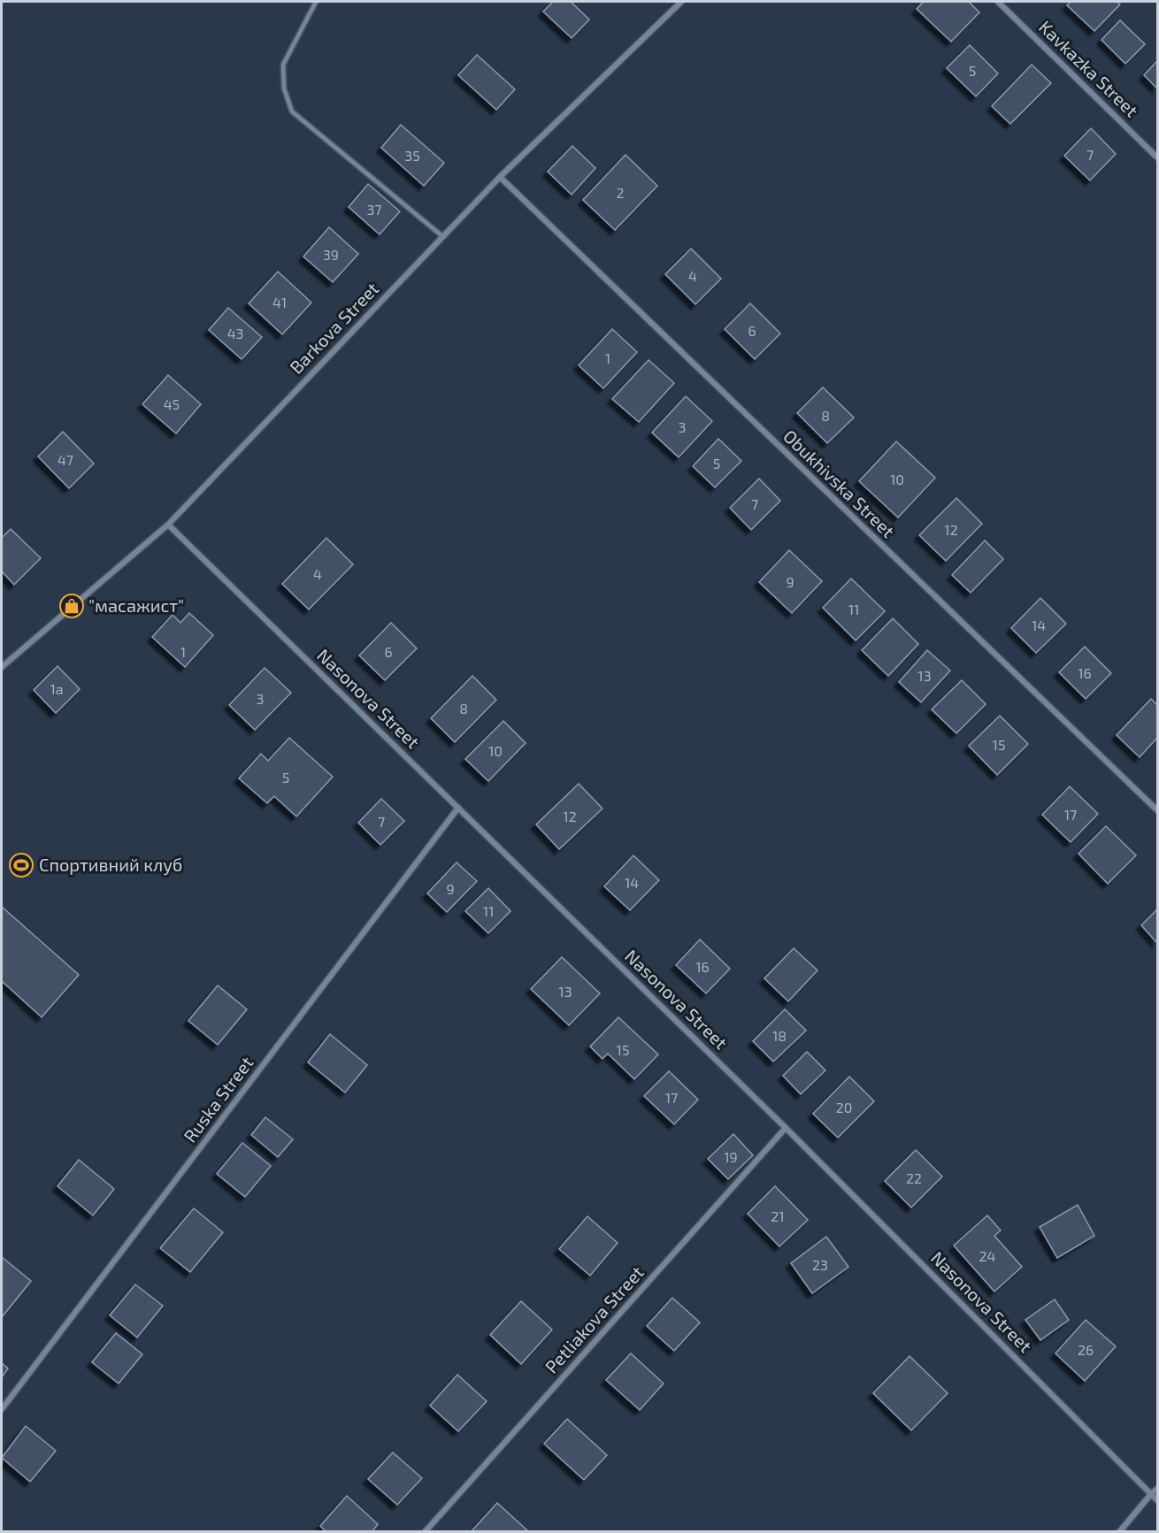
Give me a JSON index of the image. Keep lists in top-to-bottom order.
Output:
{
  "streets": {
    "street": [
      "Kavkazka Street",
      "Barkova Street",
      "Obukhivska Street",
      "Nasonova Street",
      "Ruska Street",
      "Petliakova Street"
    ]
  },
  "crossings": [
    ["Barkova Street", "Obukhivska Street"],
    ["Barkova Street", "Nasonova Street"],
    ["Nasonova Street", "Ruska Street"],
    ["Nasonova Street", "Petliakova Street"]
  ],
  "places": {
    "shop": ["\"масажист\""],
    "sports": ["Спортивний клуб"]
  },
  "house_numbers": [
    "5",
    "7",
    "35",
    "2",
    "37",
    "39",
    "4",
    "41",
    "6",
    "43",
    "1",
    "45",
    "8",
    "3",
    "47",
    "5",
    "10",
    "7",
    "12",
    "4",
    "9",
    "11",
    "14",
    "1",
    "6",
    "16",
    "13",
    "1а",
    "3",
    "8",
    "15",
    "10",
    "5",
    "17",
    "12",
    "7",
    "14",
    "9",
    "11",
    "16",
    "13",
    "18",
    "15",
    "17",
    "20",
    "19",
    "22",
    "21",
    "24",
    "23",
    "26"
  ]
}
